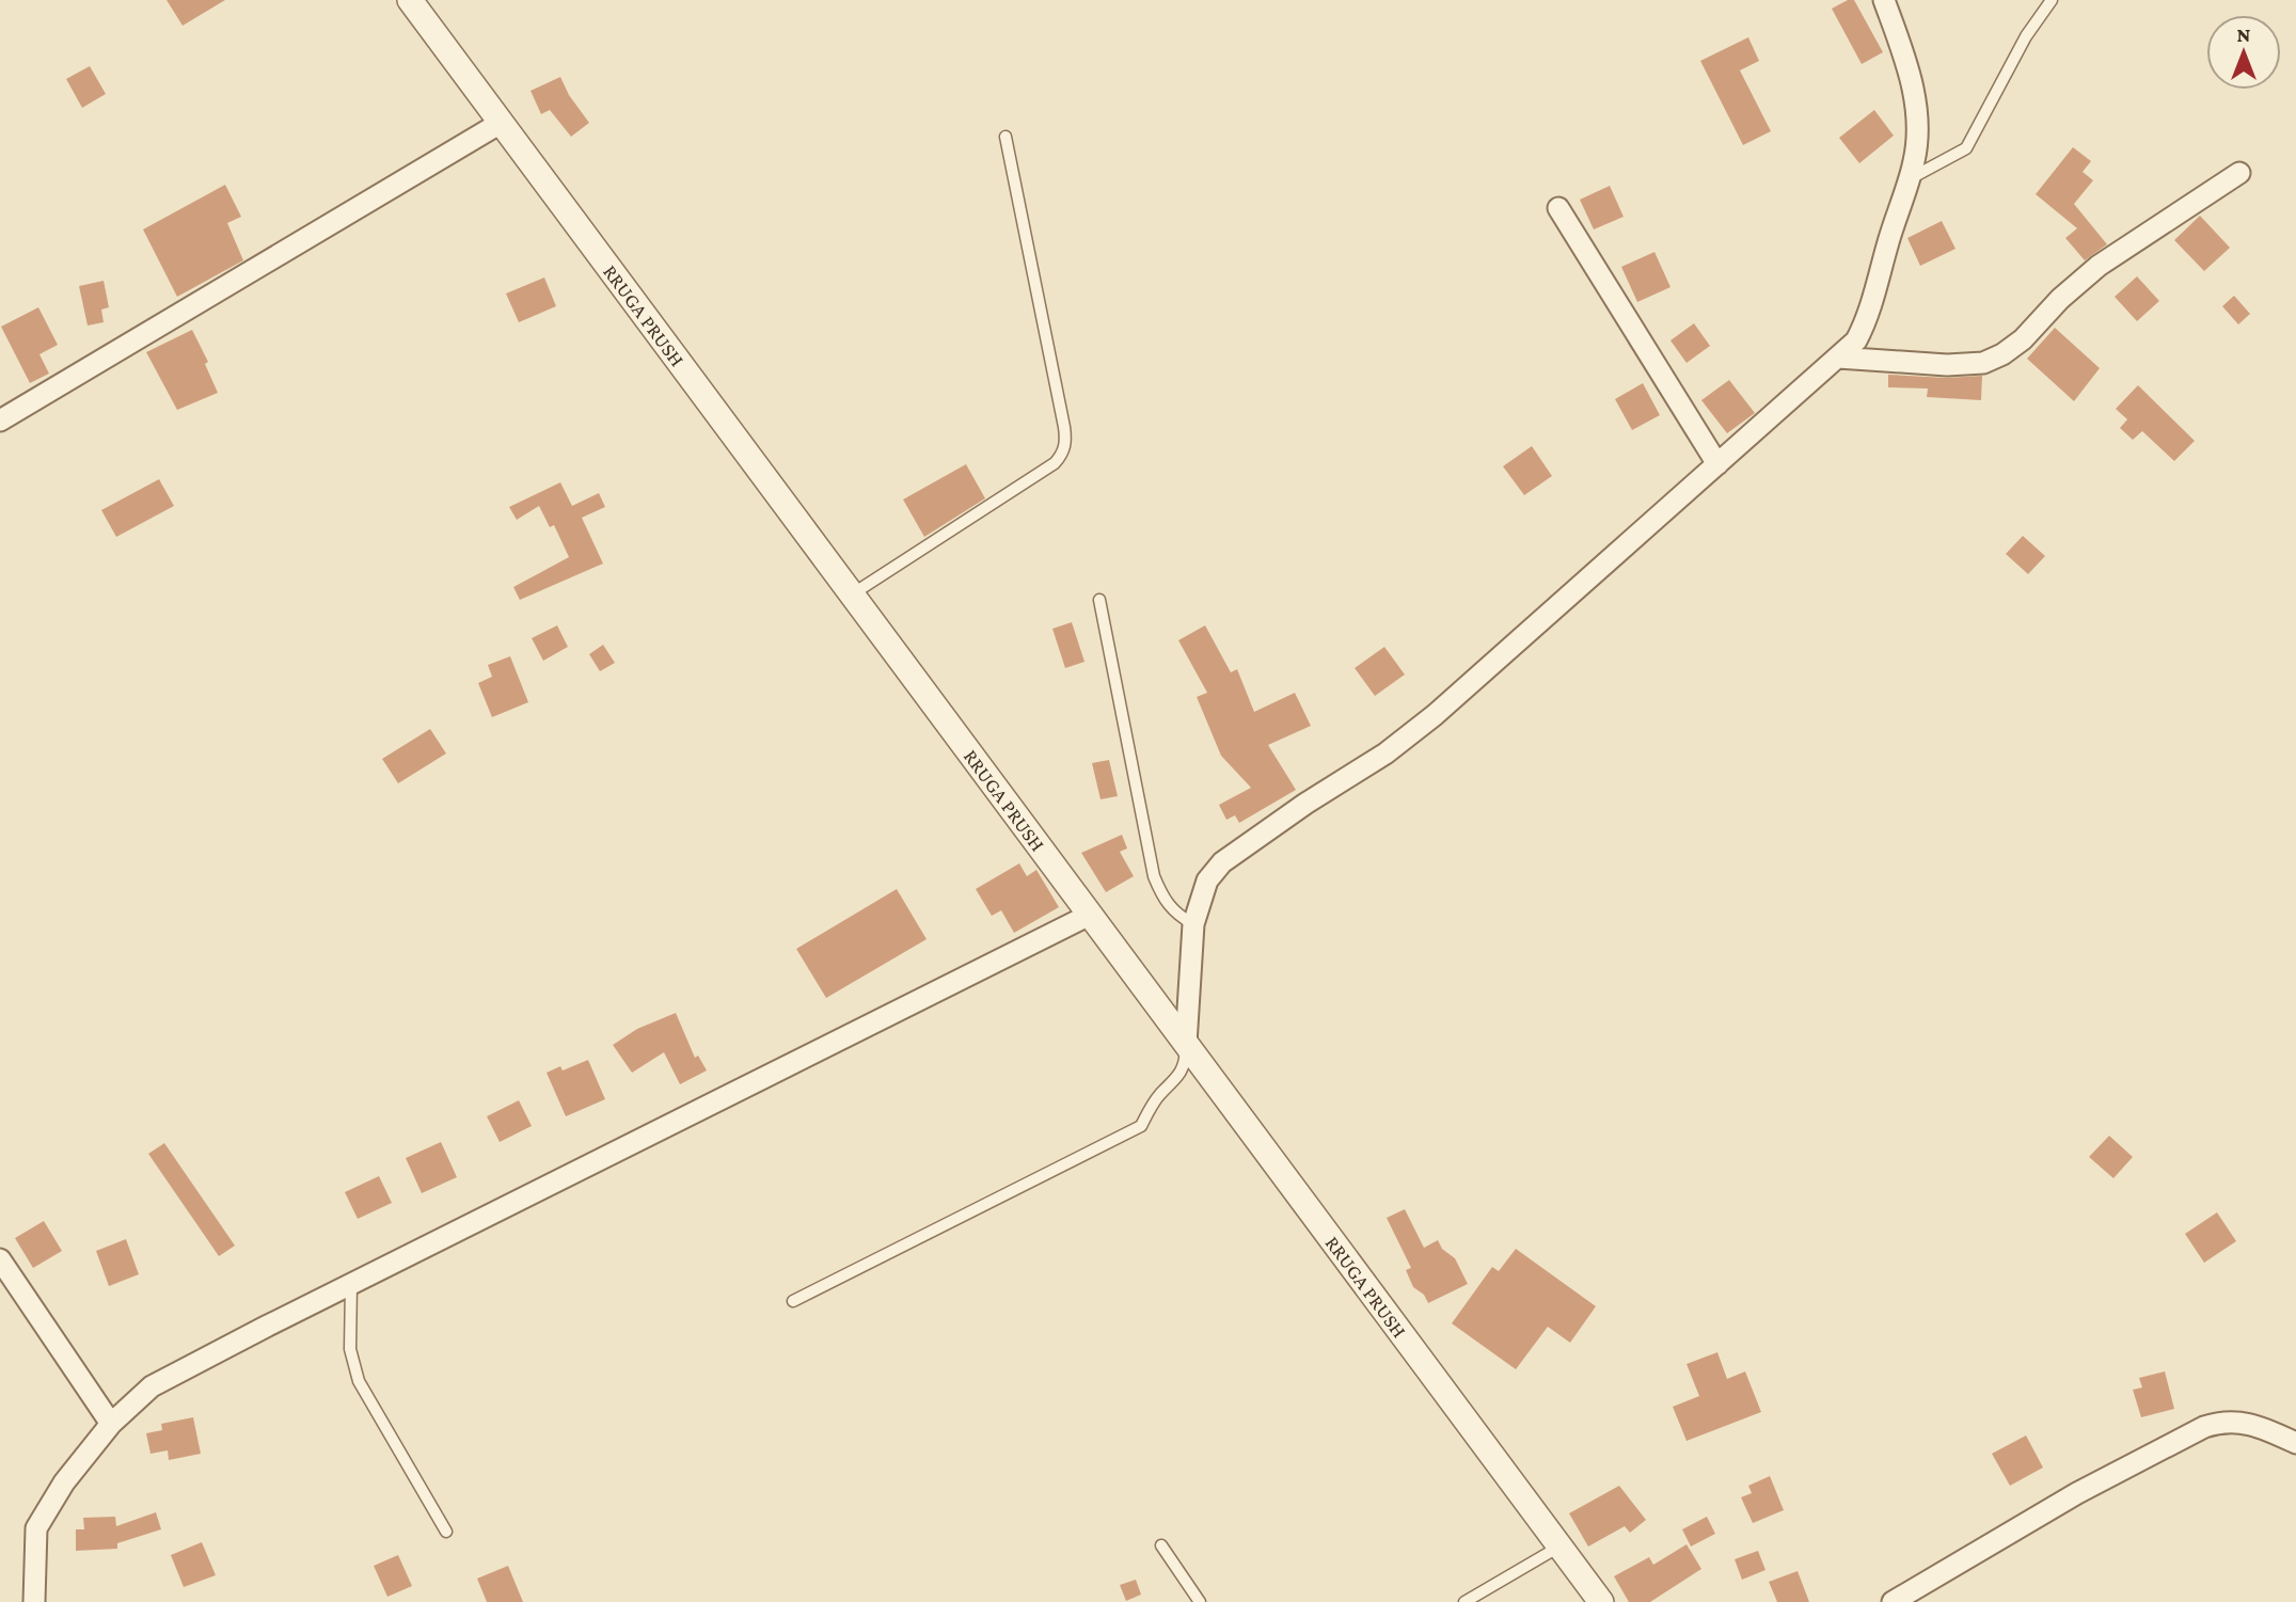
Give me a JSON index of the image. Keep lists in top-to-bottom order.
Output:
{
  "streets": {
    "street": ["RRUGA PRUSH"]
  },
  "north": "top"
}
